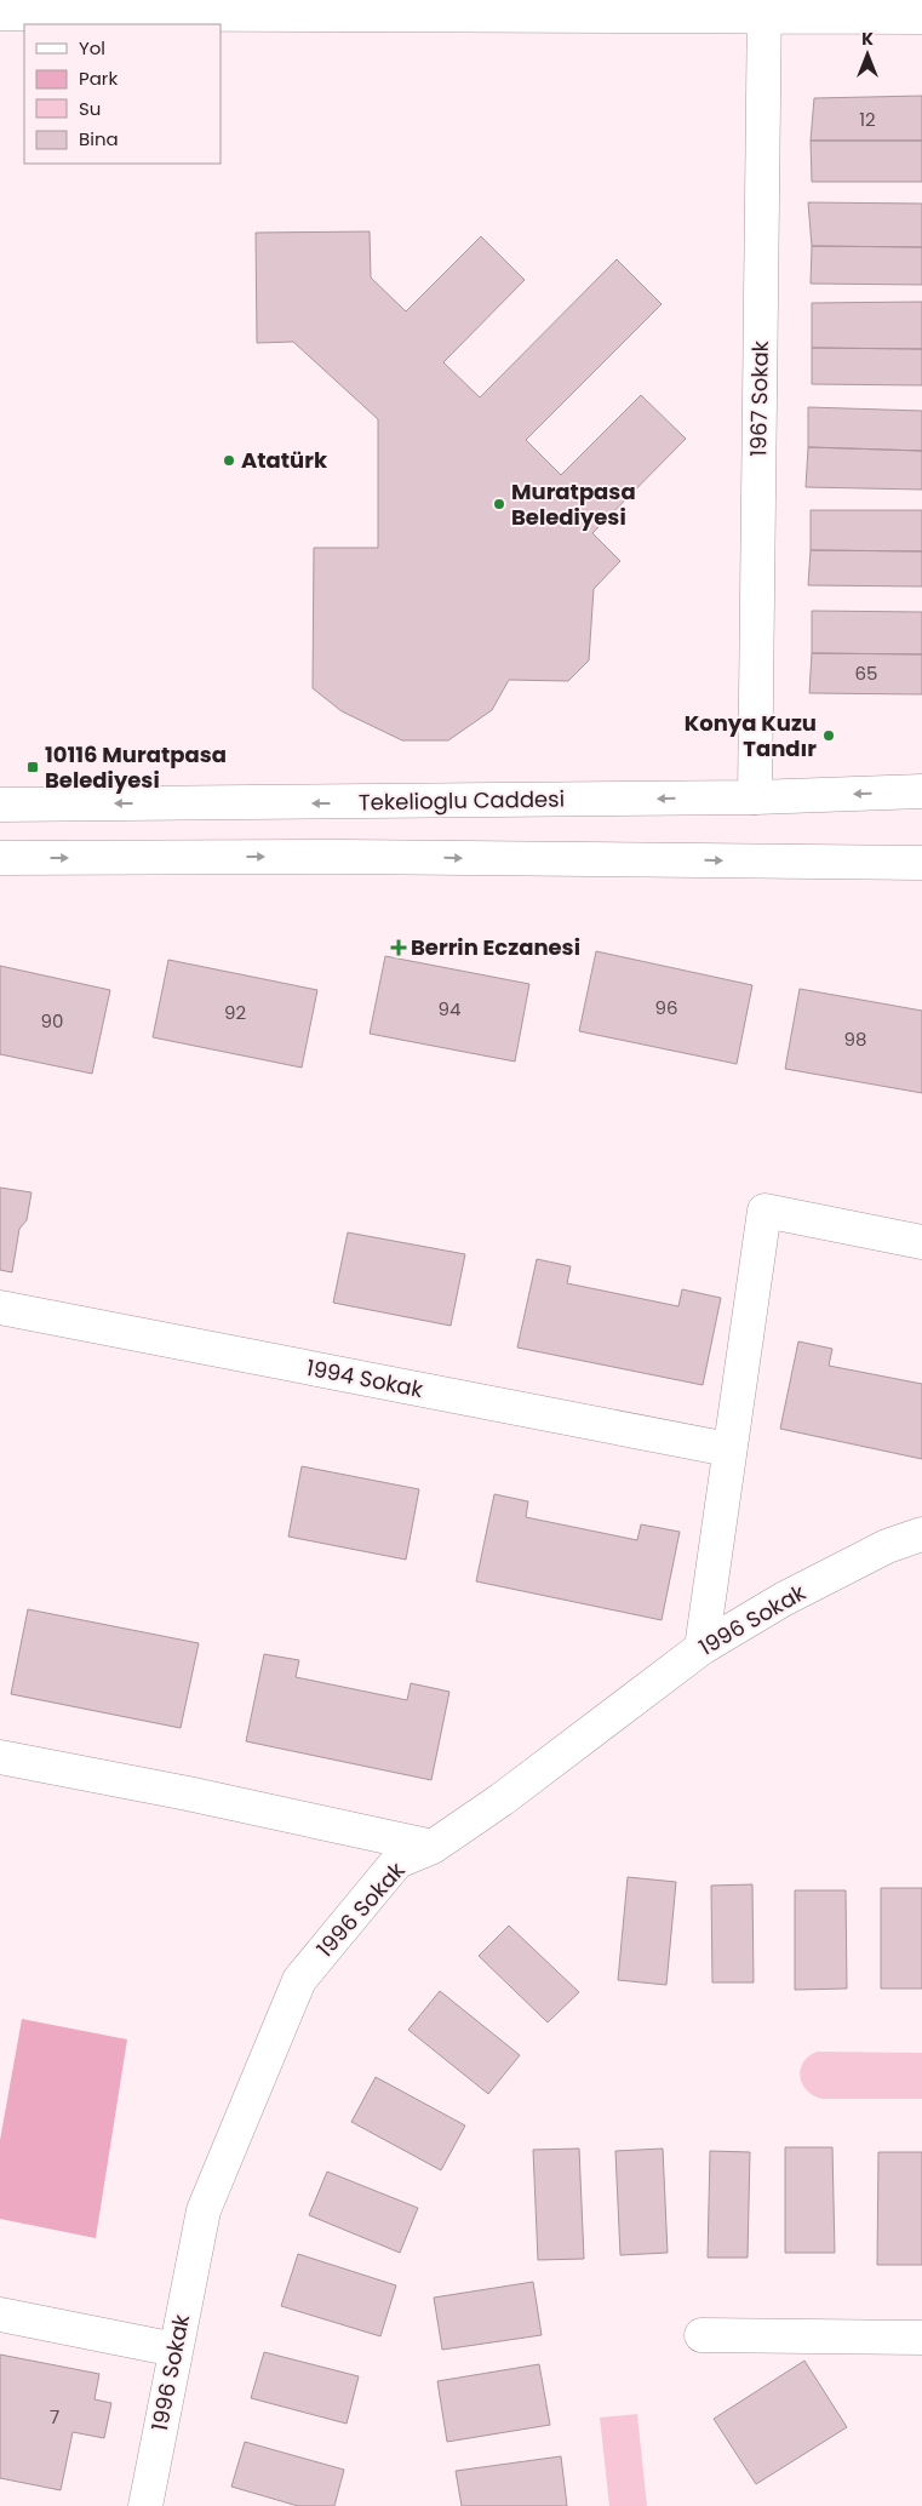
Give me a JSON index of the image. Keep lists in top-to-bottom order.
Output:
{
  "streets": {
    "street": [
      "1967 Sokak",
      "Tekelioglu Caddesi",
      "1994 Sokak",
      "1996 Sokak"
    ]
  },
  "crossings": [
    ["1967 Sokak", "Tekelioglu Caddesi"]
  ],
  "places": {
    "other": ["Atatürk", "Muratpasa Belediyesi", "Konya Kuzu Tandır"],
    "transit": ["10116 Muratpasa Belediyesi"],
    "health": ["Berrin Eczanesi"]
  },
  "house_numbers": [
    "12",
    "65",
    "96",
    "94",
    "92",
    "90",
    "98",
    "7"
  ],
  "legend": [
    "Yol",
    "Park",
    "Su",
    "Bina"
  ],
  "north": "top"
}
